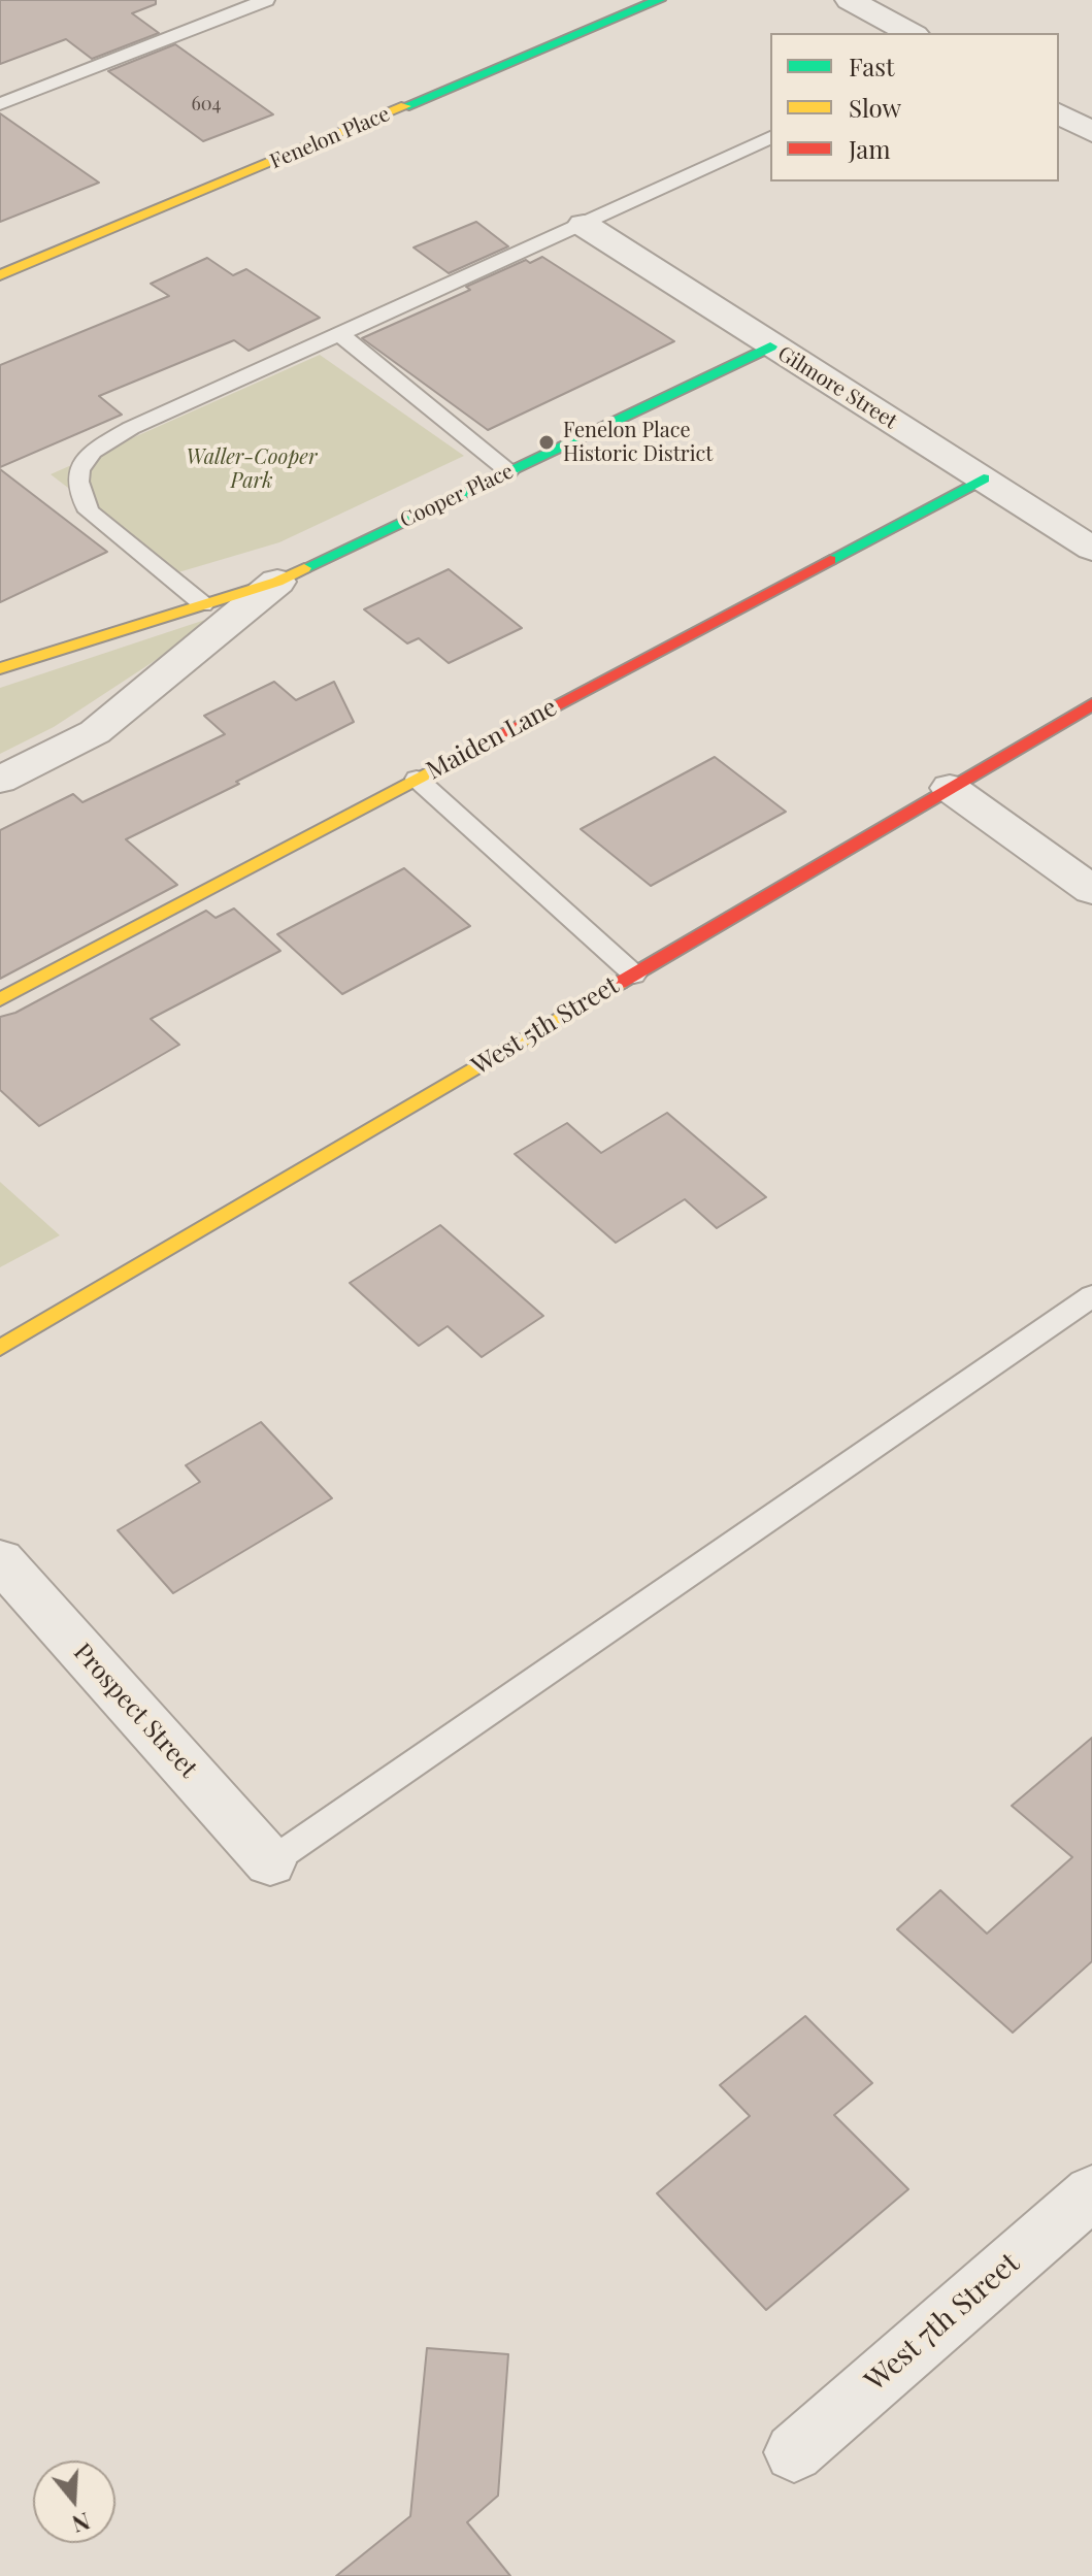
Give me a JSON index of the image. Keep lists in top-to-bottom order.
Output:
{
  "streets": {
    "street": [
      "Fenelon Place",
      "Gilmore Street",
      "Cooper Place",
      "Maiden Lane",
      "West 5th Street",
      "Prospect Street",
      "West 7th Street"
    ]
  },
  "crossings": [
    ["Gilmore Street", "Cooper Place"],
    ["Gilmore Street", "Maiden Lane"]
  ],
  "parks": ["Waller-Cooper Park"],
  "places": ["Fenelon Place Historic District"],
  "house_numbers": ["604"],
  "legend": ["Fast", "Slow", "Jam"],
  "north": "bottom"
}
